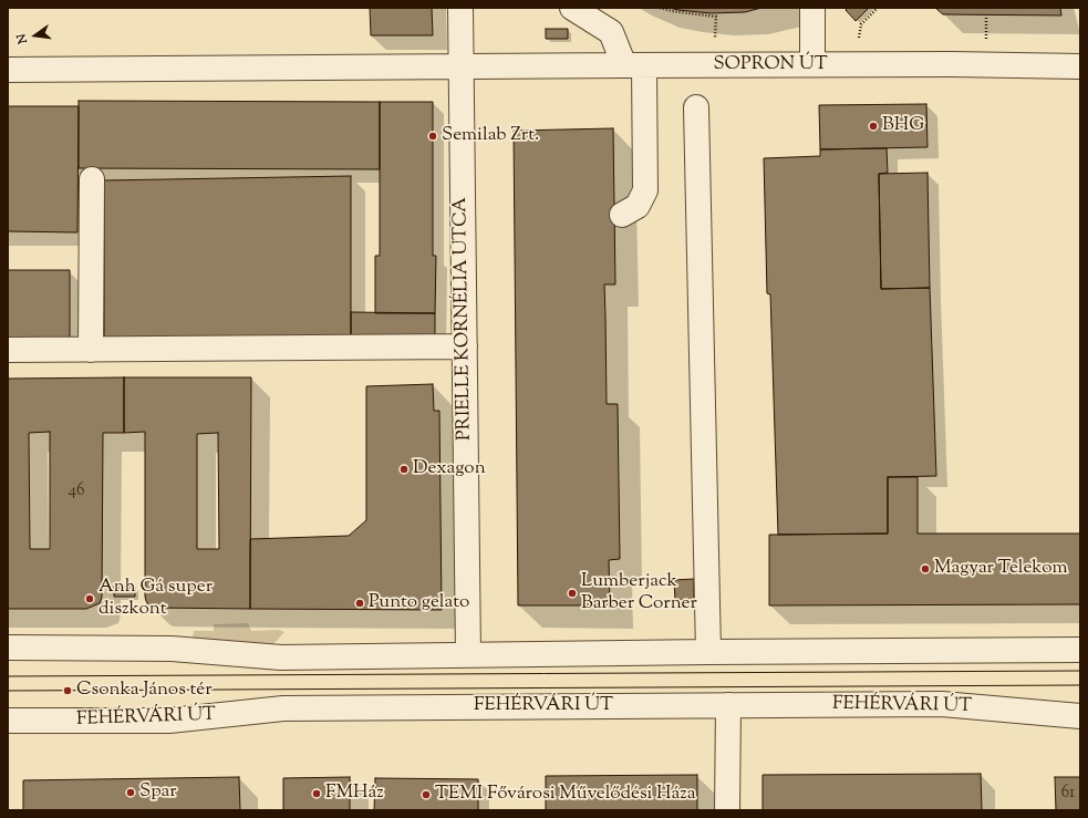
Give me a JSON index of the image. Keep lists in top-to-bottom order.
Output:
{
  "streets": {
    "street": ["SOPRON ÚT", "PRIELLE KORNÉLIA UTCA", "FEHÉRVÁRI ÚT"]
  },
  "crossings": [
    ["SOPRON ÚT", "PRIELLE KORNÉLIA UTCA"]
  ],
  "places": [
    "BHG",
    "Semilab Zrt.",
    "Dexagon",
    "Magyar Telekom",
    "Lumberjack Barber Corner",
    "Anh Gá super diszkont",
    "Punto gelato",
    "Csonka János tér",
    "Spar",
    "FMHáz",
    "TEMI Fővárosi Művelődési Háza"
  ],
  "house_numbers": ["46", "61"],
  "north": "left"
}
